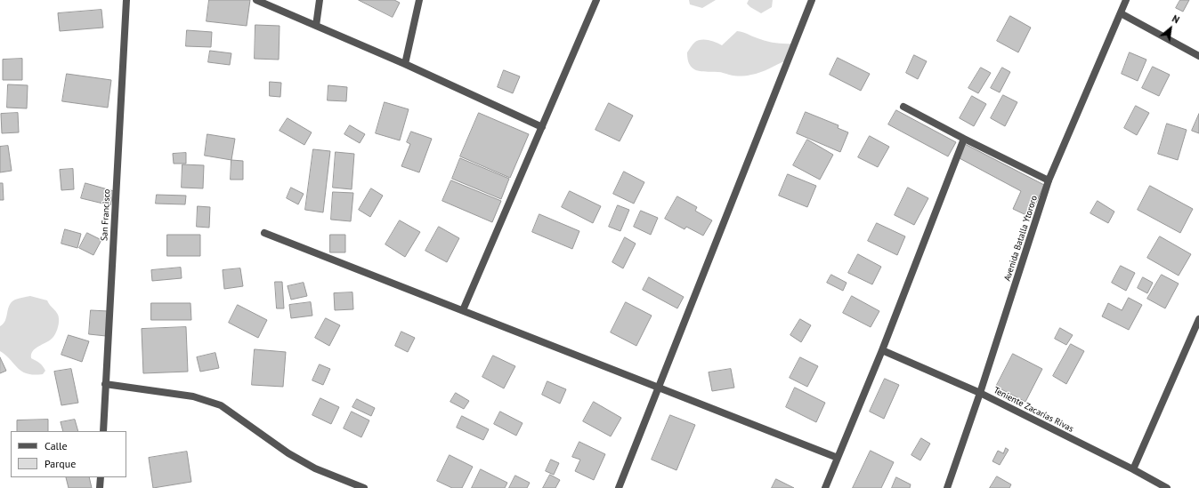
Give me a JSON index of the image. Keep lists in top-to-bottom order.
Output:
{
  "streets": {
    "street": ["San Francisco", "Avenida Batalla Ytororo", "Teniente Zacarías Rivas"]
  },
  "crossings": [
    ["Avenida Batalla Ytororo", "Teniente Zacarías Rivas"]
  ],
  "legend": ["Calle", "Parque"],
  "north": "top right"
}
